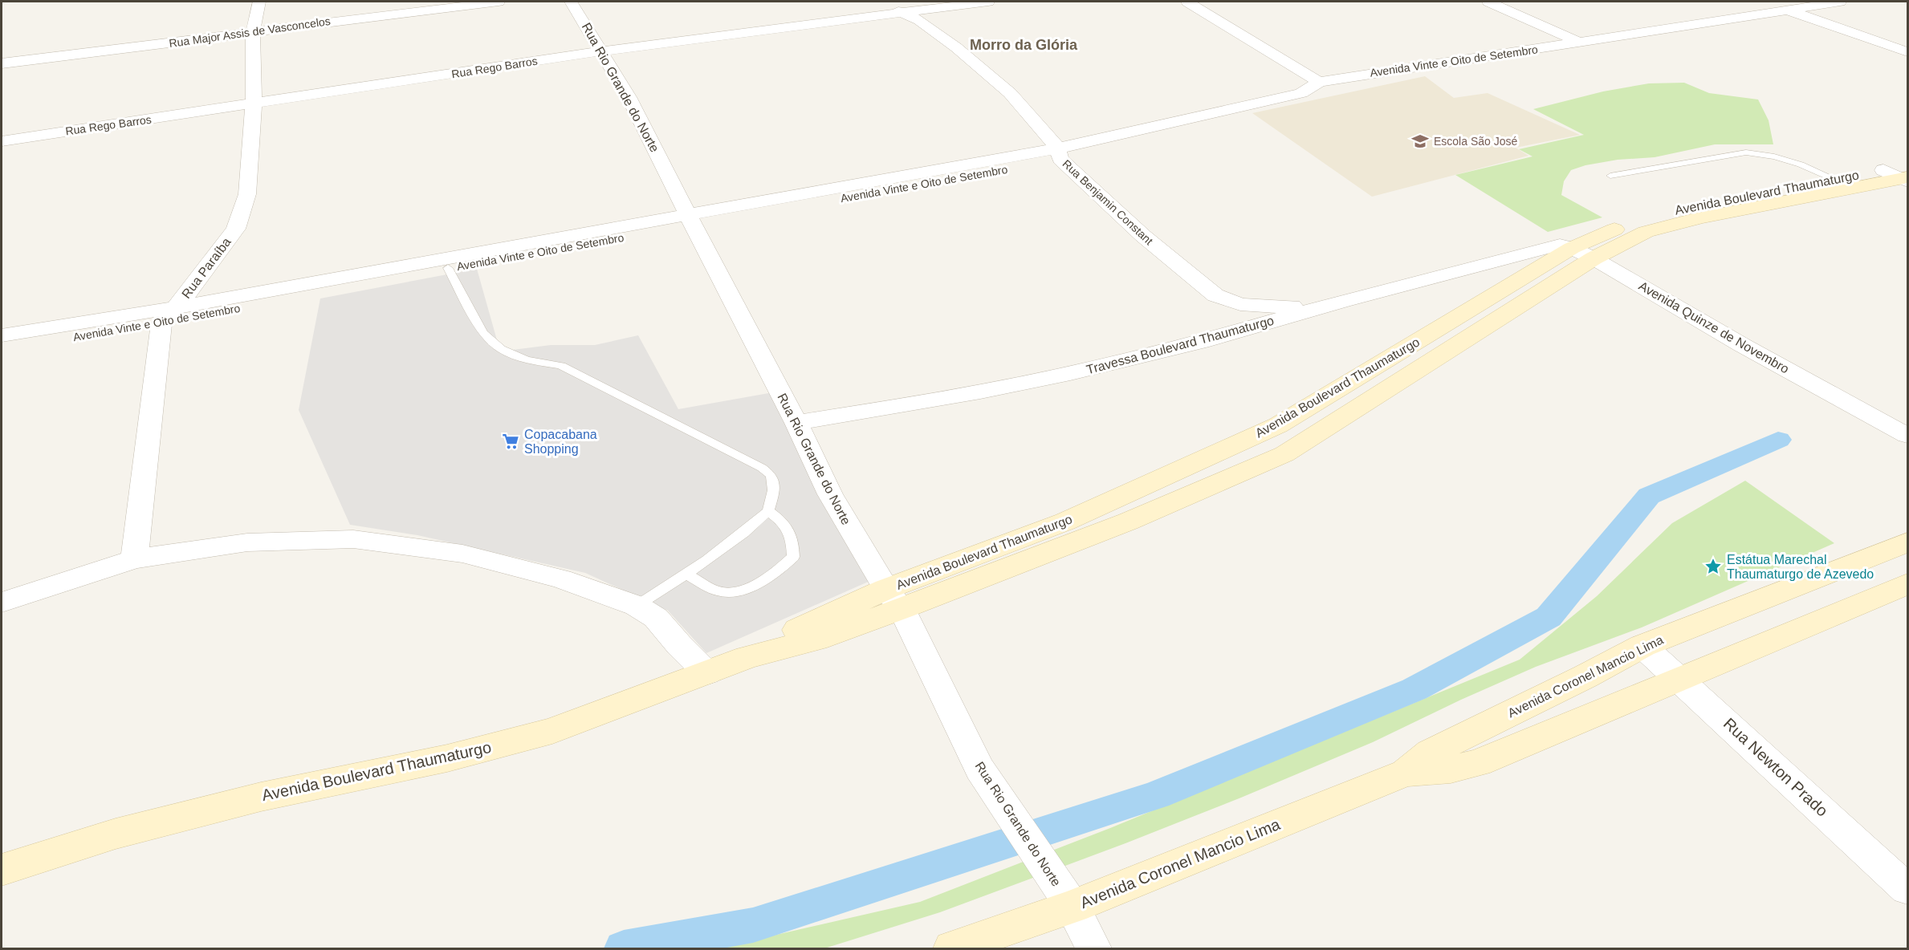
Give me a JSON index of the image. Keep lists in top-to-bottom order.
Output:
{
  "streets": {
    "main road": ["Avenida Boulevard Thaumaturgo", "Avenida Coronel Mancio Lima"],
    "street": [
      "Rua Major Assis de Vasconcelos",
      "Avenida Vinte e Oito de Setembro",
      "Rua Rego Barros",
      "Rua Rio Grande do Norte",
      "Rua Benjamin Constant",
      "Rua Paraíba",
      "Avenida Quinze de Novembro",
      "Travessa Boulevard Thaumaturgo",
      "Rua Newton Prado"
    ]
  },
  "crossings": [
    ["Rua Major Assis de Vasconcelos", "Rua Paraíba"],
    ["Avenida Vinte e Oito de Setembro", "Rua Rio Grande do Norte"],
    ["Avenida Vinte e Oito de Setembro", "Rua Benjamin Constant"],
    ["Avenida Vinte e Oito de Setembro", "Rua Paraíba"],
    ["Rua Rego Barros", "Rua Rio Grande do Norte"],
    ["Rua Rego Barros", "Rua Benjamin Constant"],
    ["Rua Rego Barros", "Rua Paraíba"],
    ["Rua Rio Grande do Norte", "Avenida Boulevard Thaumaturgo"],
    ["Rua Rio Grande do Norte", "Travessa Boulevard Thaumaturgo"],
    ["Rua Rio Grande do Norte", "Avenida Coronel Mancio Lima"],
    ["Avenida Boulevard Thaumaturgo", "Avenida Quinze de Novembro"],
    ["Avenida Boulevard Thaumaturgo", "Travessa Boulevard Thaumaturgo"],
    ["Rua Benjamin Constant", "Travessa Boulevard Thaumaturgo"],
    ["Avenida Quinze de Novembro", "Travessa Boulevard Thaumaturgo"],
    ["Avenida Coronel Mancio Lima", "Rua Newton Prado"]
  ],
  "districts": ["Morro da Glória"],
  "places": {
    "school or university": ["Escola São José"],
    "supermarket": ["Copacabana Shopping"],
    "place": ["Estátua Marechal Thaumaturgo de Azevedo"]
  }
}
